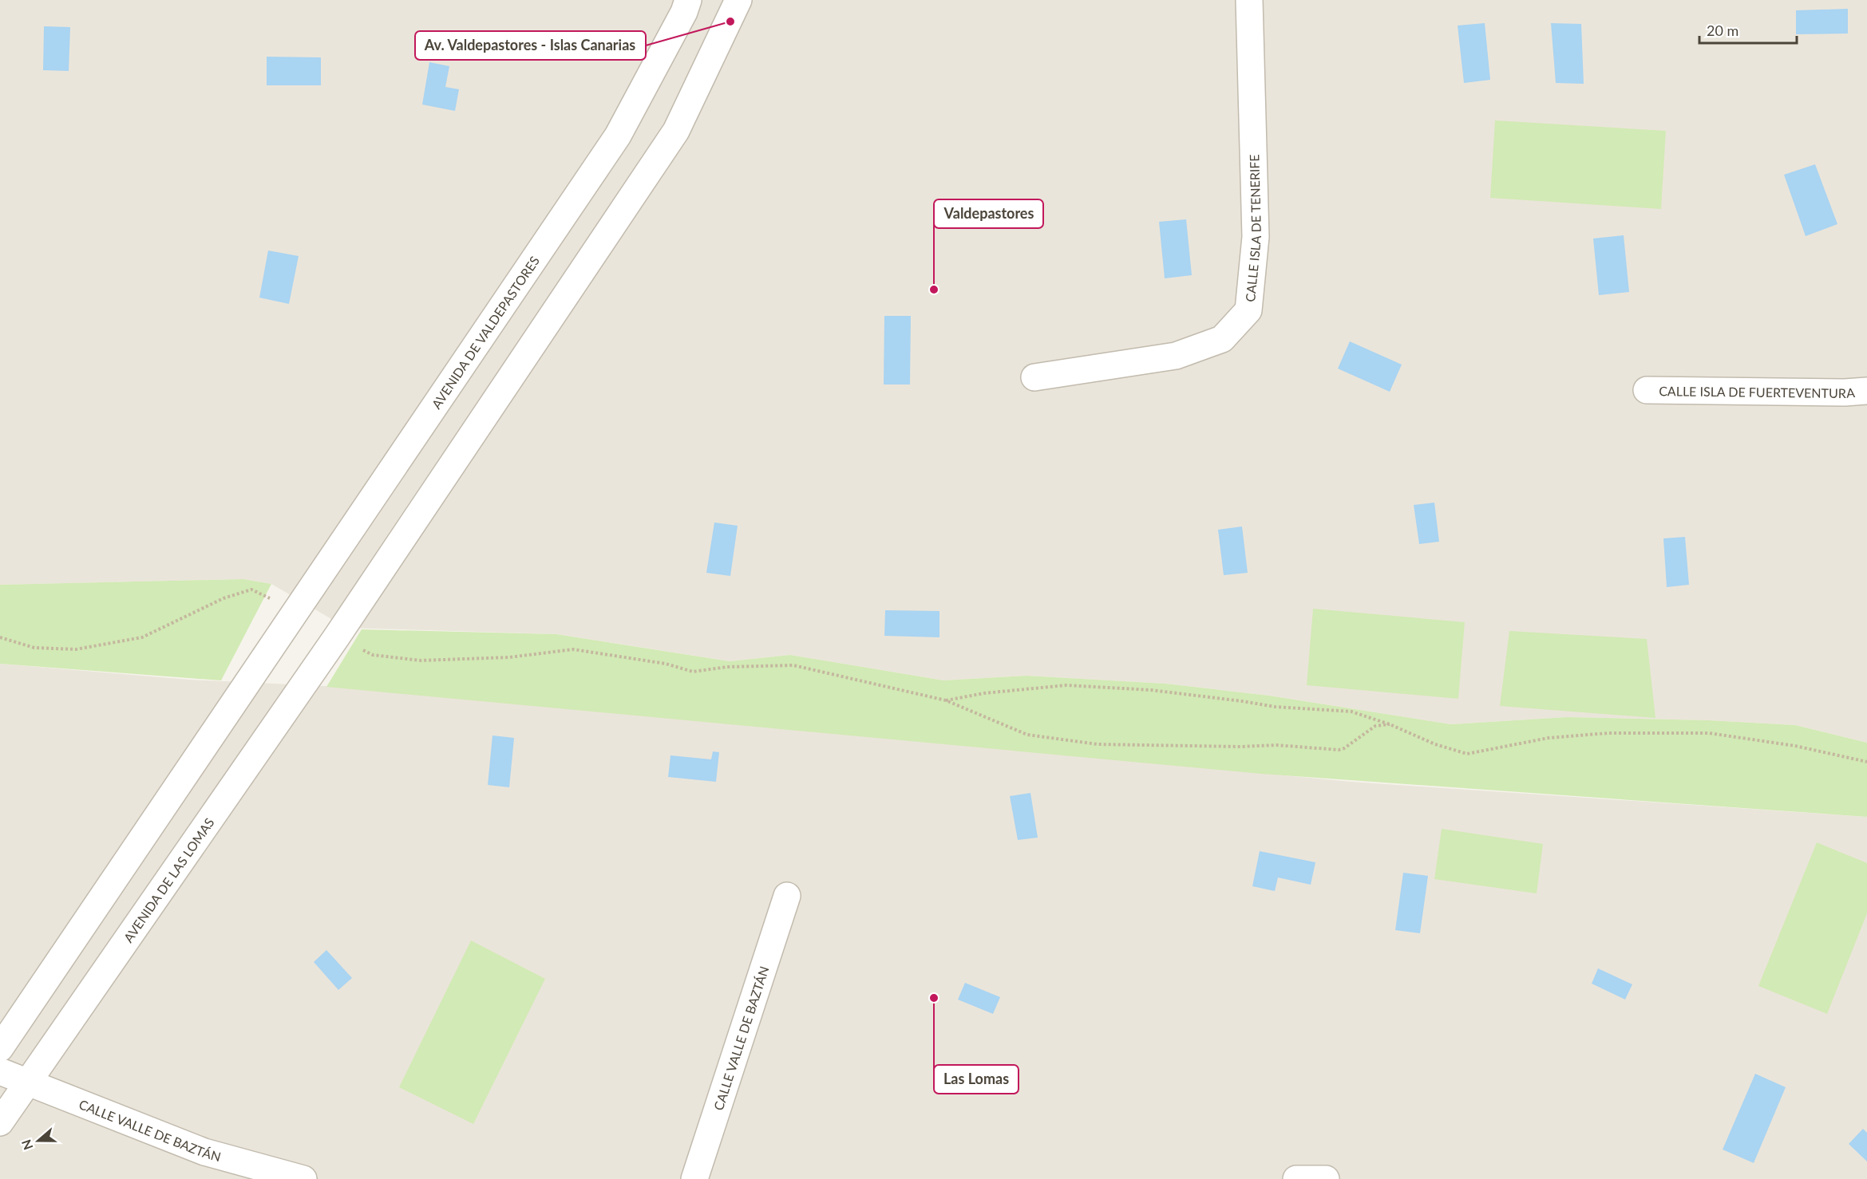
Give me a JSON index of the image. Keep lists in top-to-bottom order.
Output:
{
  "streets": {
    "street": [
      "CALLE ISLA DE TENERIFE",
      "AVENIDA DE VALDEPASTORES",
      "CALLE ISLA DE FUERTEVENTURA",
      "AVENIDA DE LAS LOMAS",
      "CALLE VALLE DE BAZTÁN"
    ]
  },
  "crossings": [
    ["AVENIDA DE LAS LOMAS", "CALLE VALLE DE BAZTÁN"]
  ],
  "places": ["Av. Valdepastores - Islas Canarias", "Valdepastores", "Las Lomas"],
  "scale_bar": "20 m",
  "north": "left"
}
